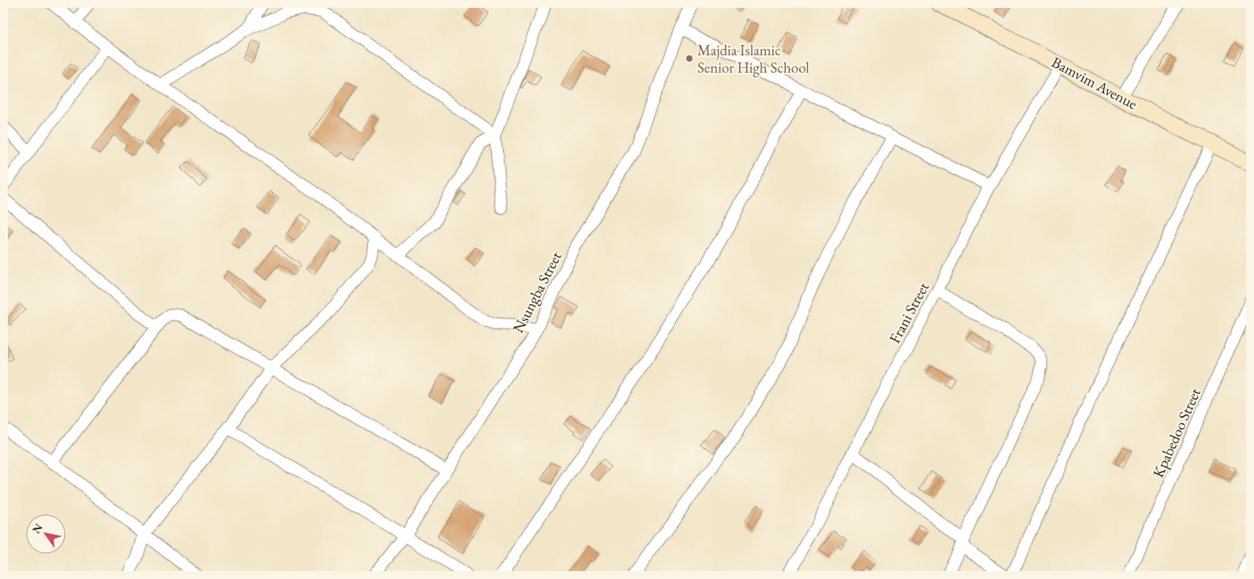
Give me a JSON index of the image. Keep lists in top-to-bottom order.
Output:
{
  "streets": {
    "street": [
      "Bamvim Avenue",
      "Nsungba Street",
      "Frani Street",
      "Kpabedoo Street"
    ]
  },
  "crossings": [
    ["Bamvim Avenue", "Frani Street"]
  ],
  "places": ["Majdia Islamic Senior High School"],
  "north": "top left"
}
